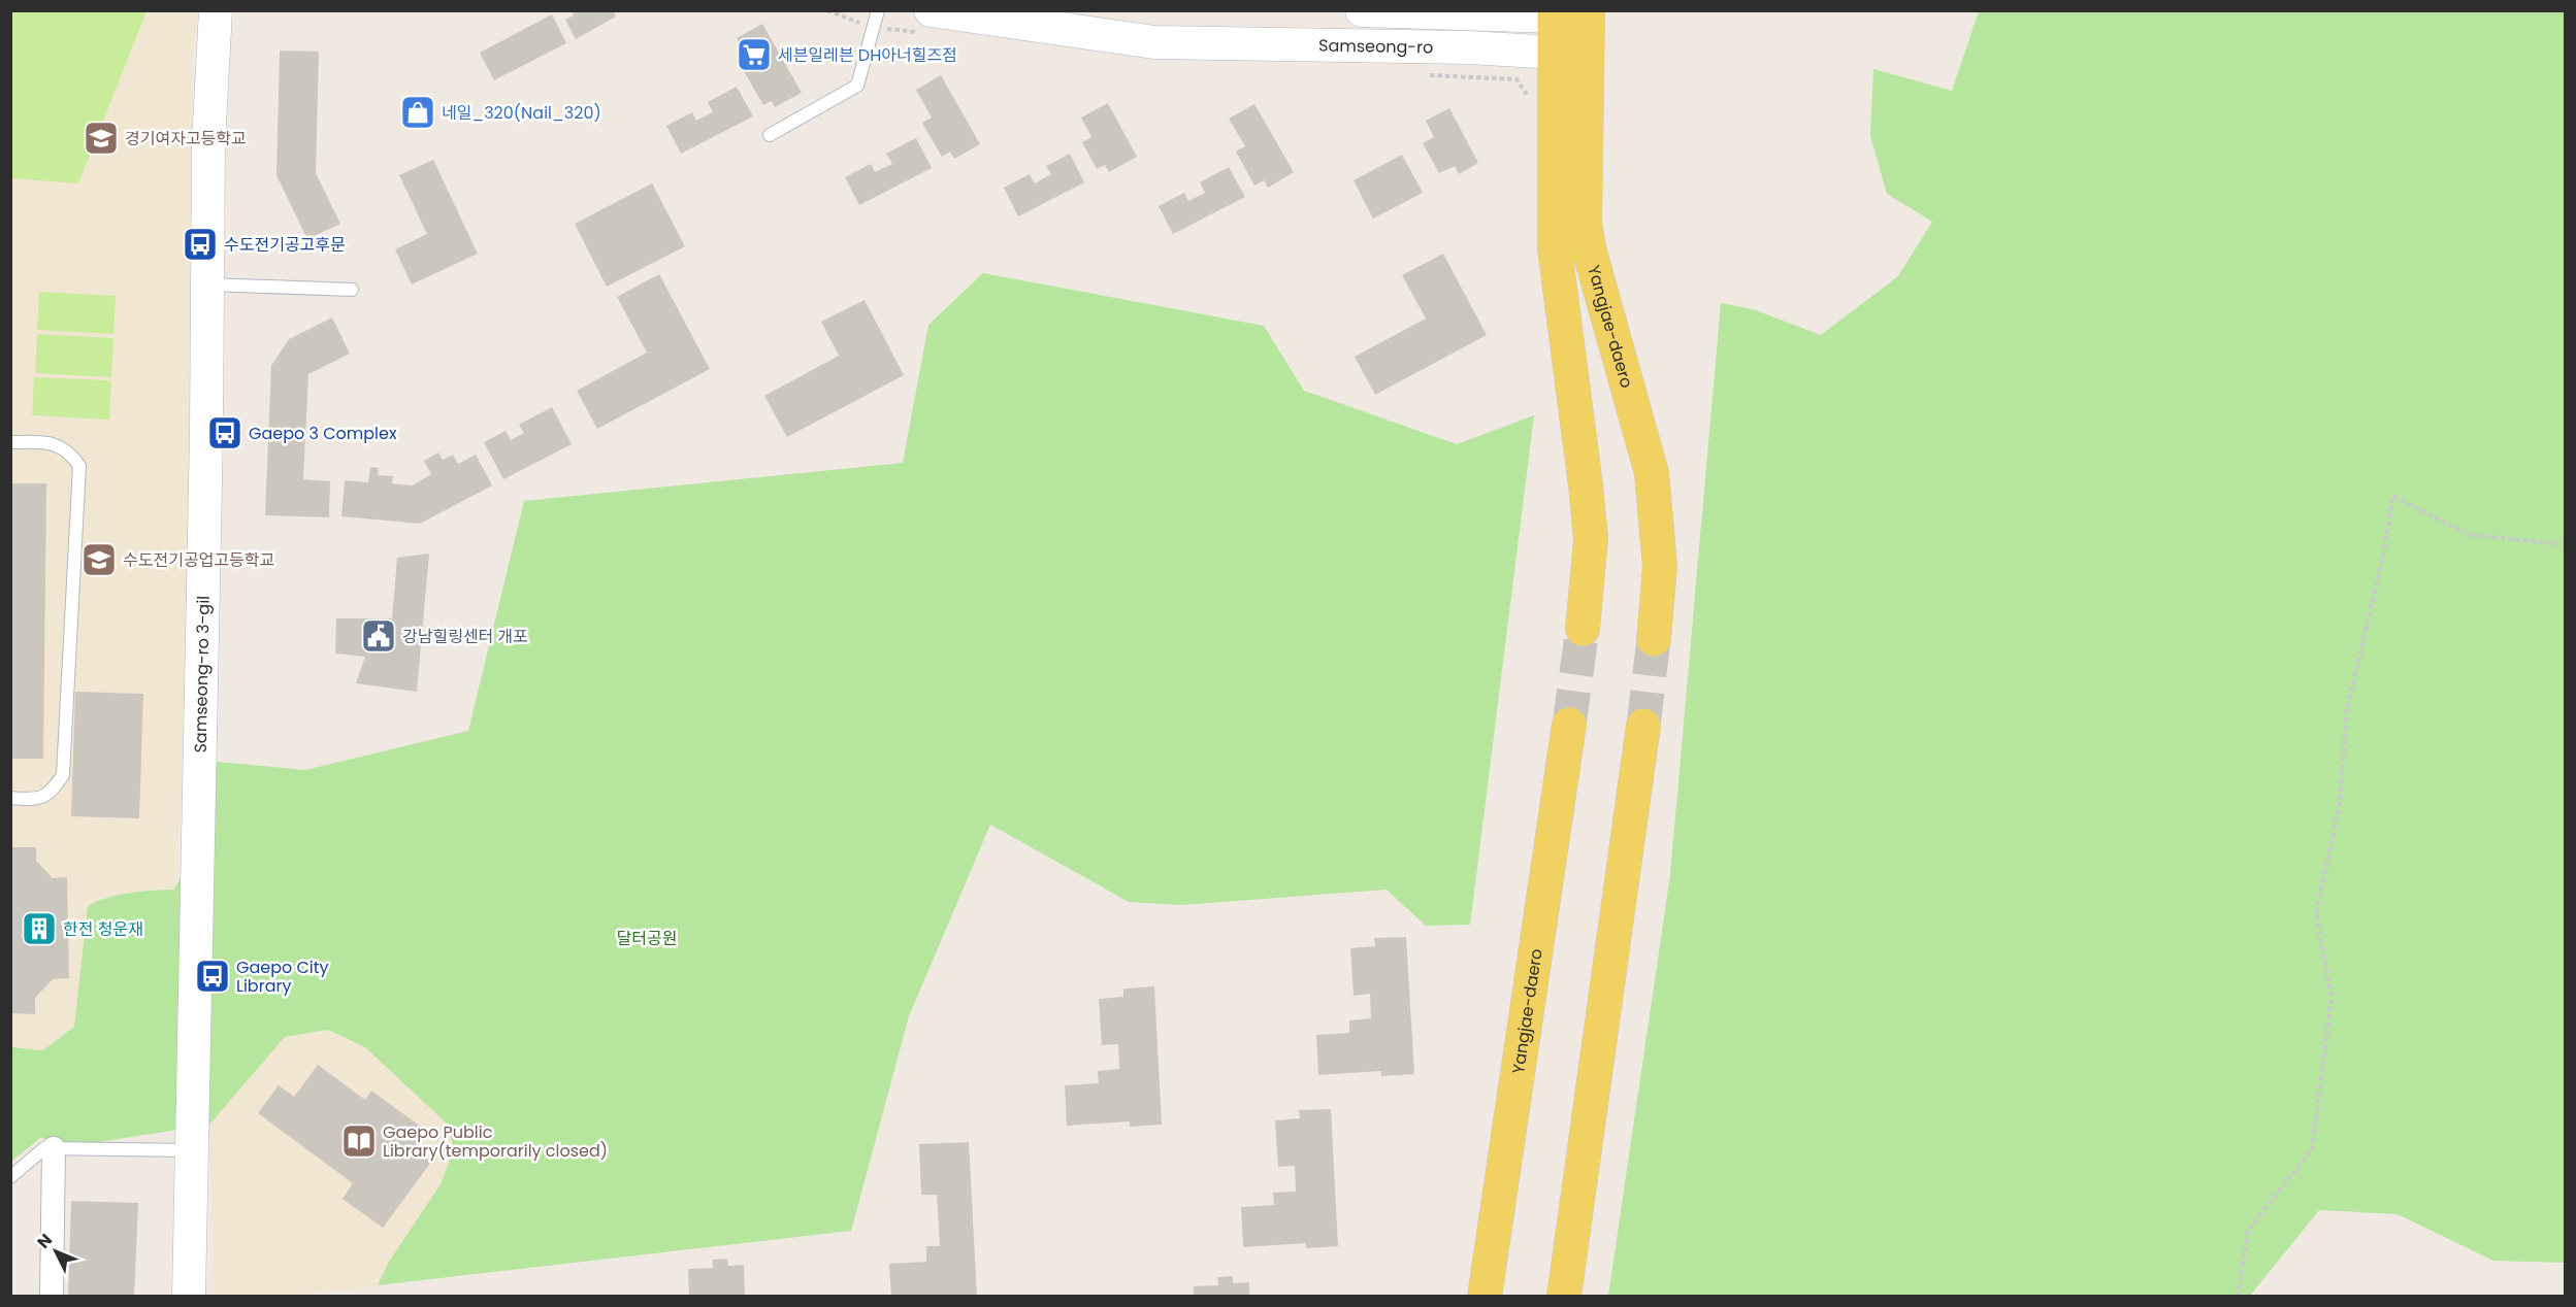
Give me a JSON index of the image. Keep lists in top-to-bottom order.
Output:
{
  "streets": {
    "main road": ["Yangjae-daero"],
    "street": ["Samseong-ro", "Samseong-ro 3-gil"]
  },
  "crossings": [
    ["Samseong-ro", "Yangjae-daero"]
  ],
  "parks": ["달터공원"],
  "places": {
    "supermarket": ["세븐일레븐 DH아너힐즈점"],
    "shop": ["네일_320(Nail_320)"],
    "school or university": ["경기여자고등학교", "수도전기공업고등학교"],
    "bus stop": ["수도전기공고후문", "Gaepo 3 Complex", "Gaepo City Library"],
    "public building": ["강남힐링센터 개포"],
    "building": ["한전 청운재"],
    "library": ["Gaepo Public Library(temporarily closed)"]
  },
  "north": "top left"
}
